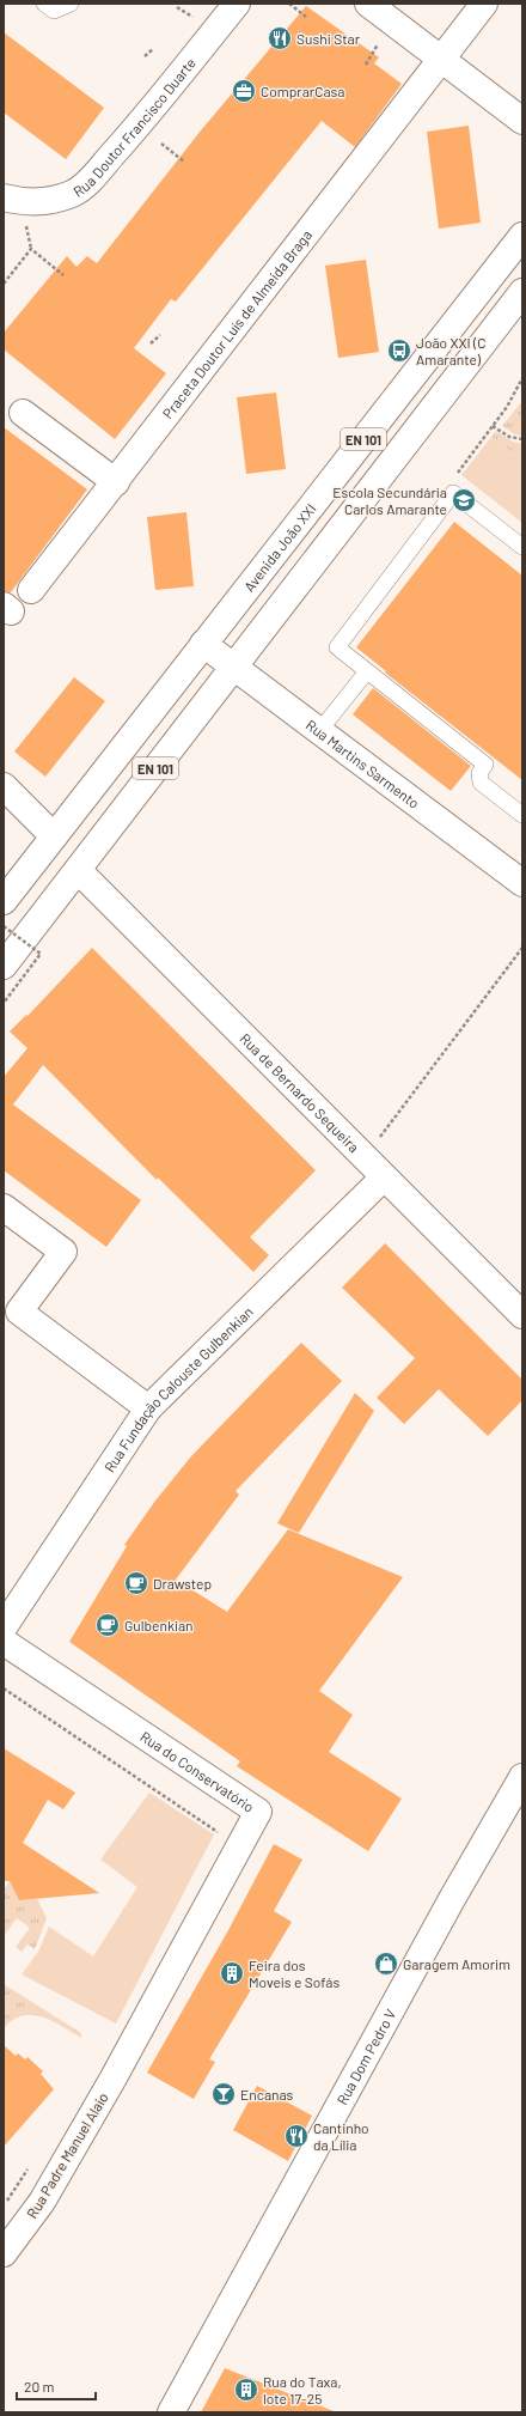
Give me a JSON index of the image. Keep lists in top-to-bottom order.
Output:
{
  "streets": {
    "street": [
      "Rua Doutor Francisco Duarte",
      "Praceta Doutor Luís de Almeida Braga",
      "EN 101",
      "Avenida João XXI",
      "Rua Martins Sarmento",
      "Rua de Bernardo Sequeira",
      "Rua Fundação Calouste Gulbenkian",
      "Rua do Conservatório",
      "Rua Dom Pedro V",
      "Rua Padre Manuel Alaio"
    ]
  },
  "crossings": [
    ["EN 101", "Avenida João XXI"],
    ["EN 101", "Rua Martins Sarmento"],
    ["EN 101", "Rua de Bernardo Sequeira"],
    ["Avenida João XXI", "Rua Martins Sarmento"],
    ["Rua de Bernardo Sequeira", "Rua Fundação Calouste Gulbenkian"],
    ["Rua do Conservatório", "Rua Padre Manuel Alaio"]
  ],
  "places": {
    "restaurant": ["Sushi Star", "Cantinho da Lília"],
    "office": ["ComprarCasa"],
    "bus stop": ["João XXI (C Amarante)"],
    "school or university": ["Escola Secundária Carlos Amarante"],
    "cafe": ["Drawstep", "Gulbenkian"],
    "shop": ["Garagem Amorim"],
    "building": ["Feira dos Moveis e Sofás", "Rua do Taxa, lote 17-25"],
    "bar": ["Encanas"]
  },
  "scale_bar": "20 m"
}
